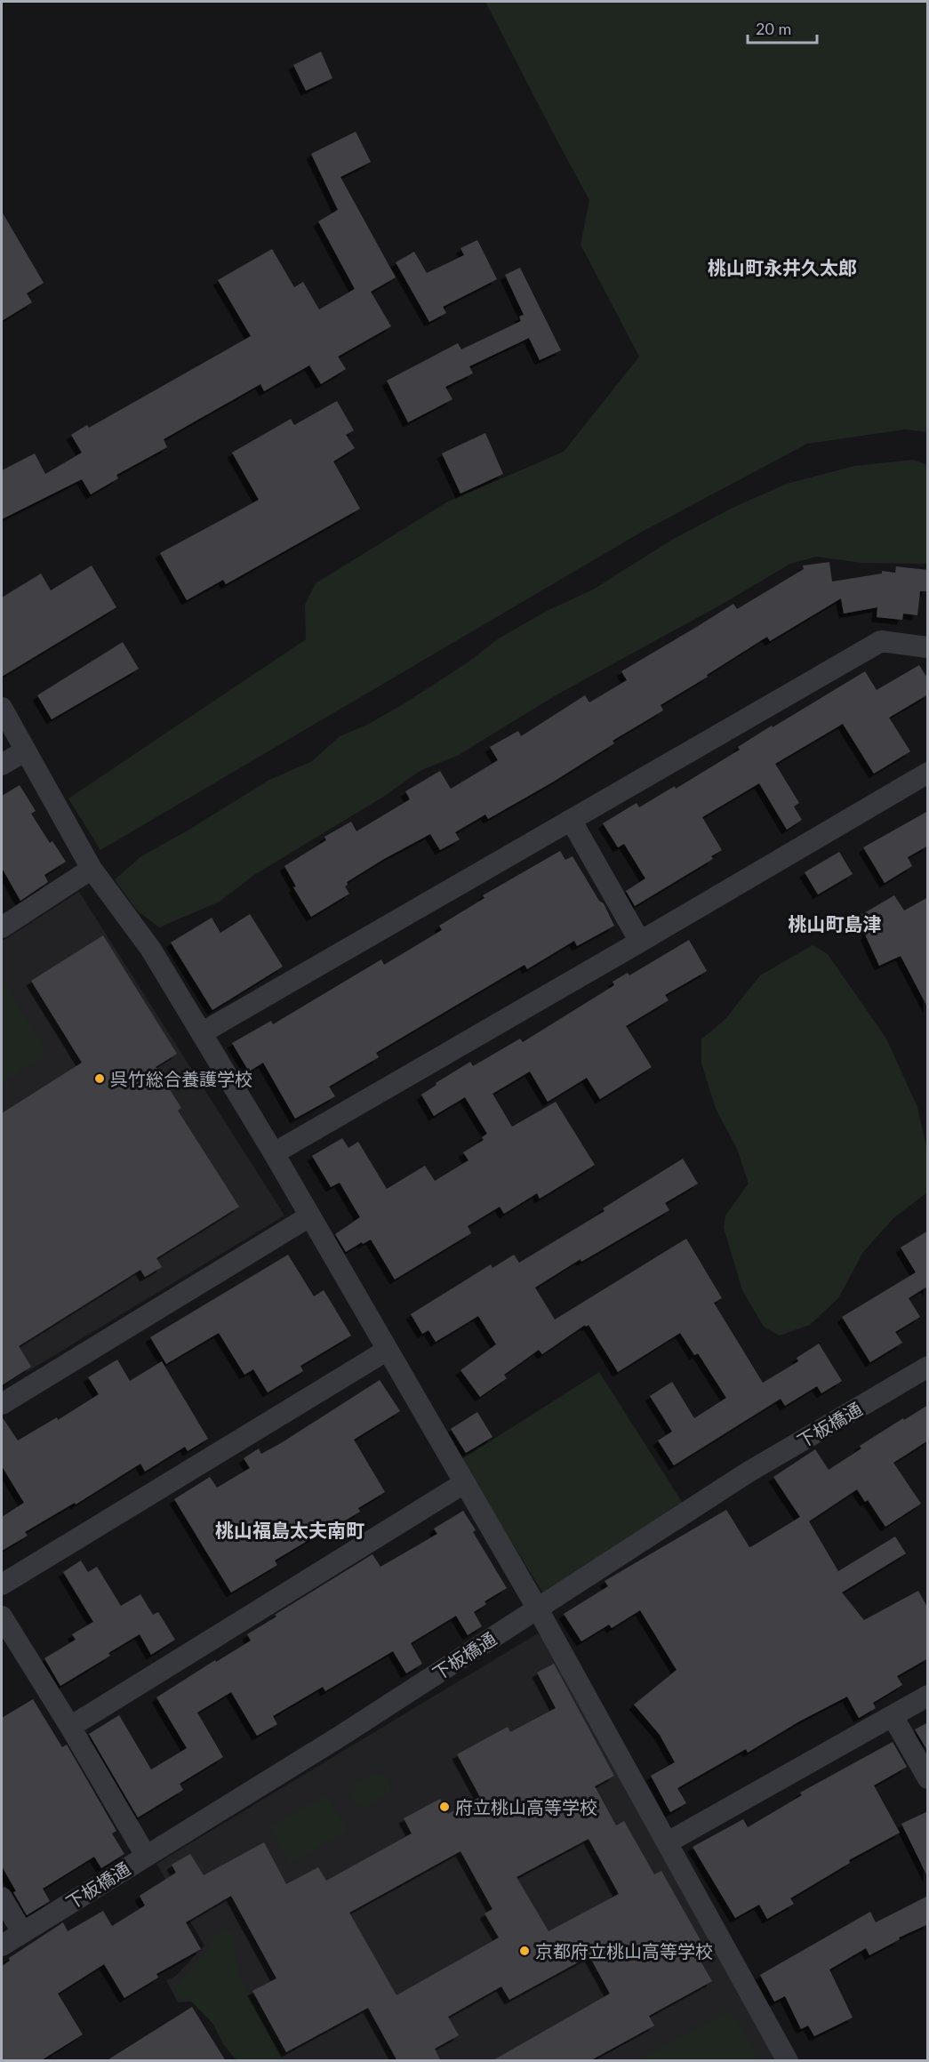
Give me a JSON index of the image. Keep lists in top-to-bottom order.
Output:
{
  "streets": {
    "street": ["下板橋通"]
  },
  "districts": ["桃山町永井久太郎", "桃山町島津", "桃山福島太夫南町"],
  "places": ["呉竹総合養護学校", "府立桃山高等学校", "京都府立桃山高等学校"],
  "scale_bar": "20 m"
}
